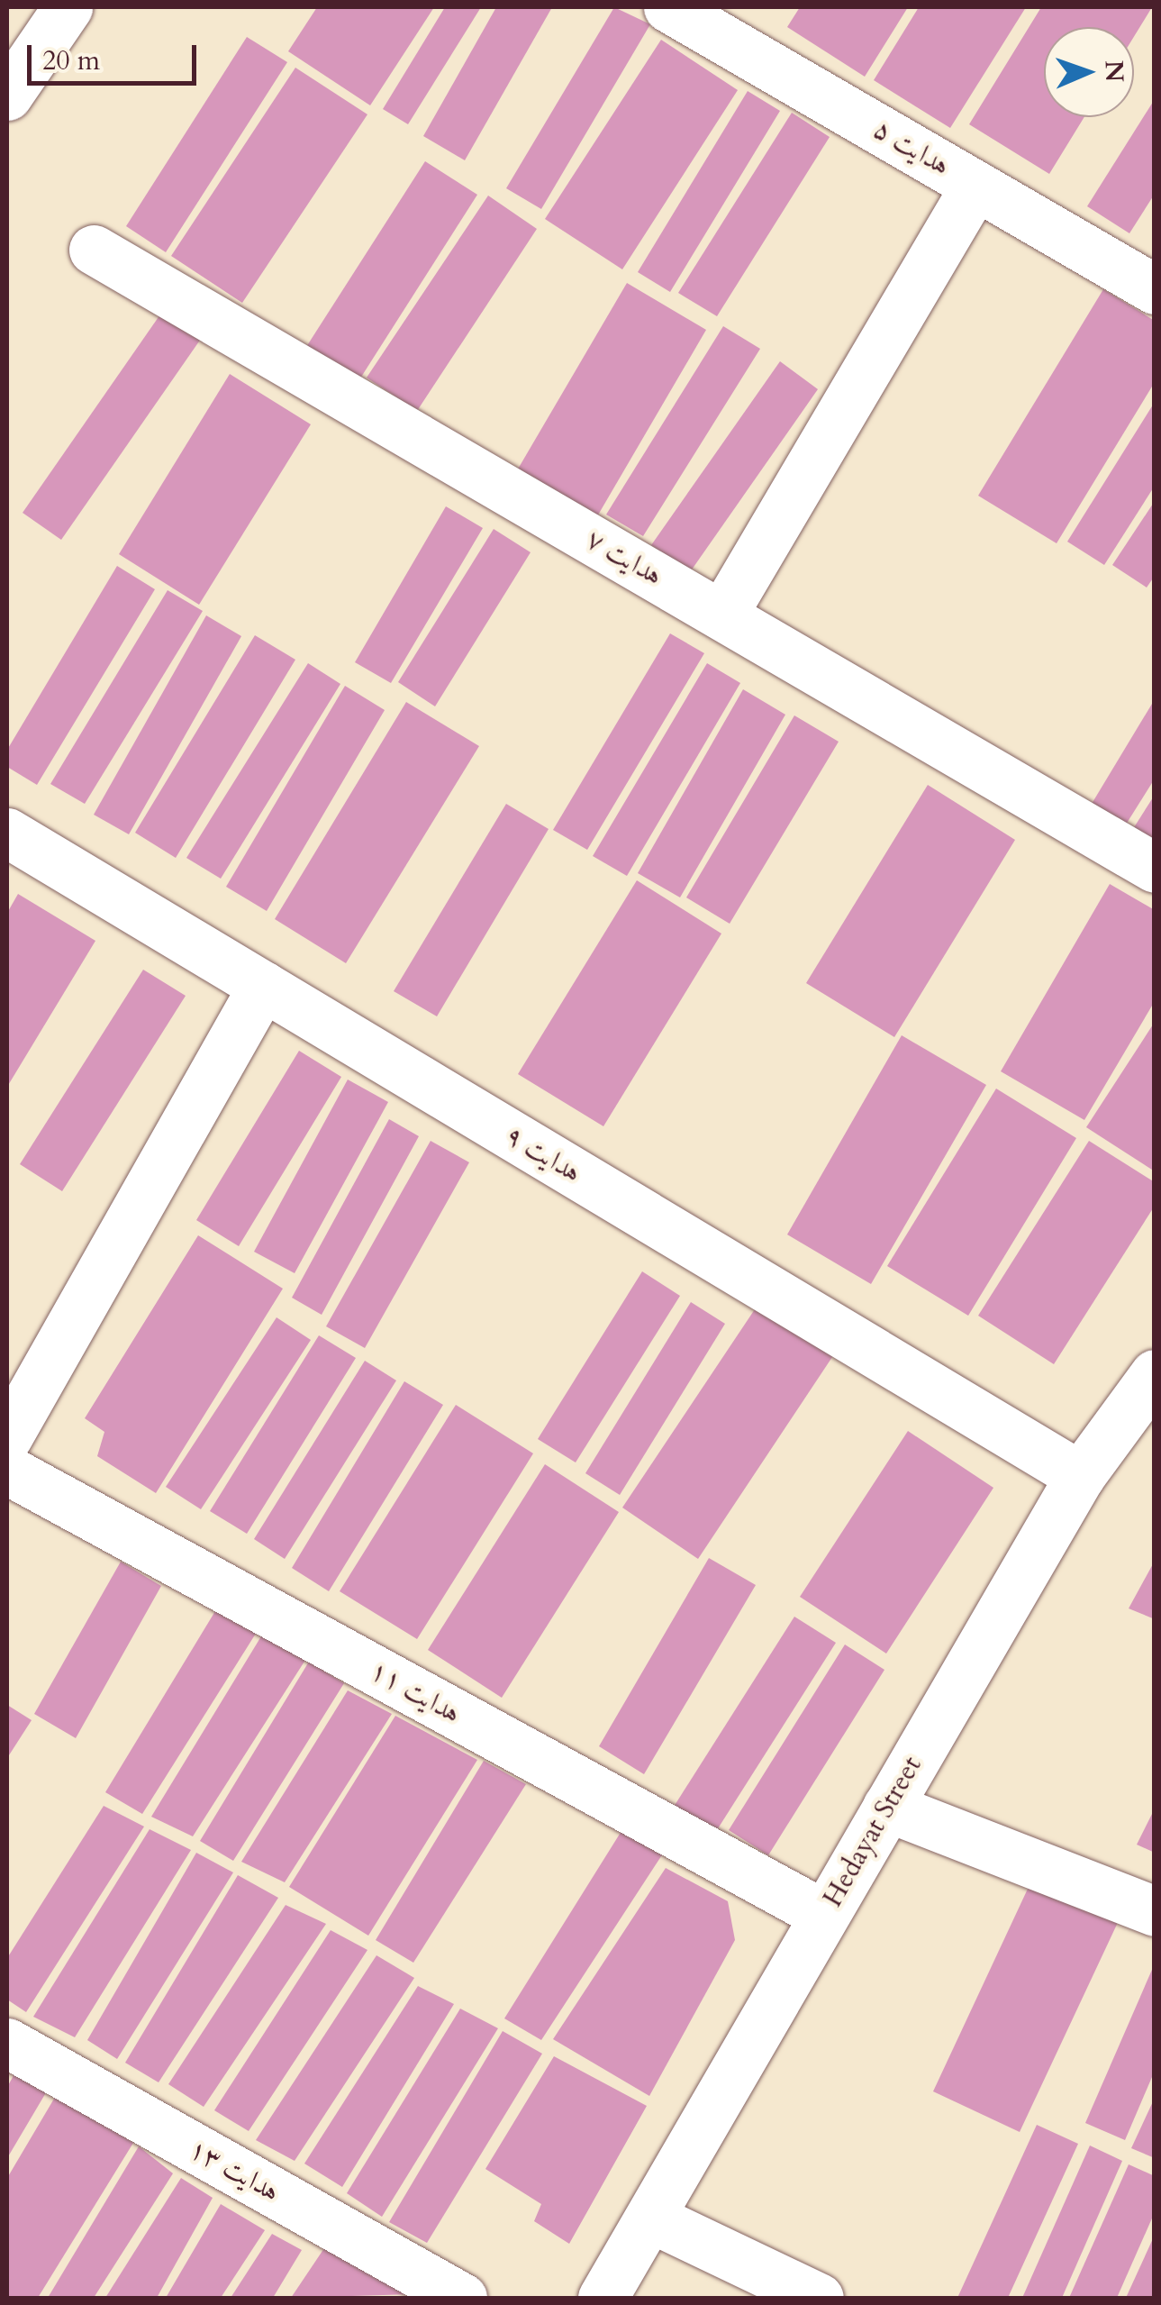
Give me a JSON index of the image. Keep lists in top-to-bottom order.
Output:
{
  "streets": {
    "street": [
      "هدایت ۵",
      "هدایت ۷",
      "هدایت ۹",
      "هدایت ۱۱",
      "Hedayat Street",
      "هدایت ۱۳"
    ]
  },
  "crossings": [
    ["هدایت ۹", "Hedayat Street"],
    ["هدایت ۱۱", "Hedayat Street"]
  ],
  "scale_bar": "20 m",
  "north": "right"
}
